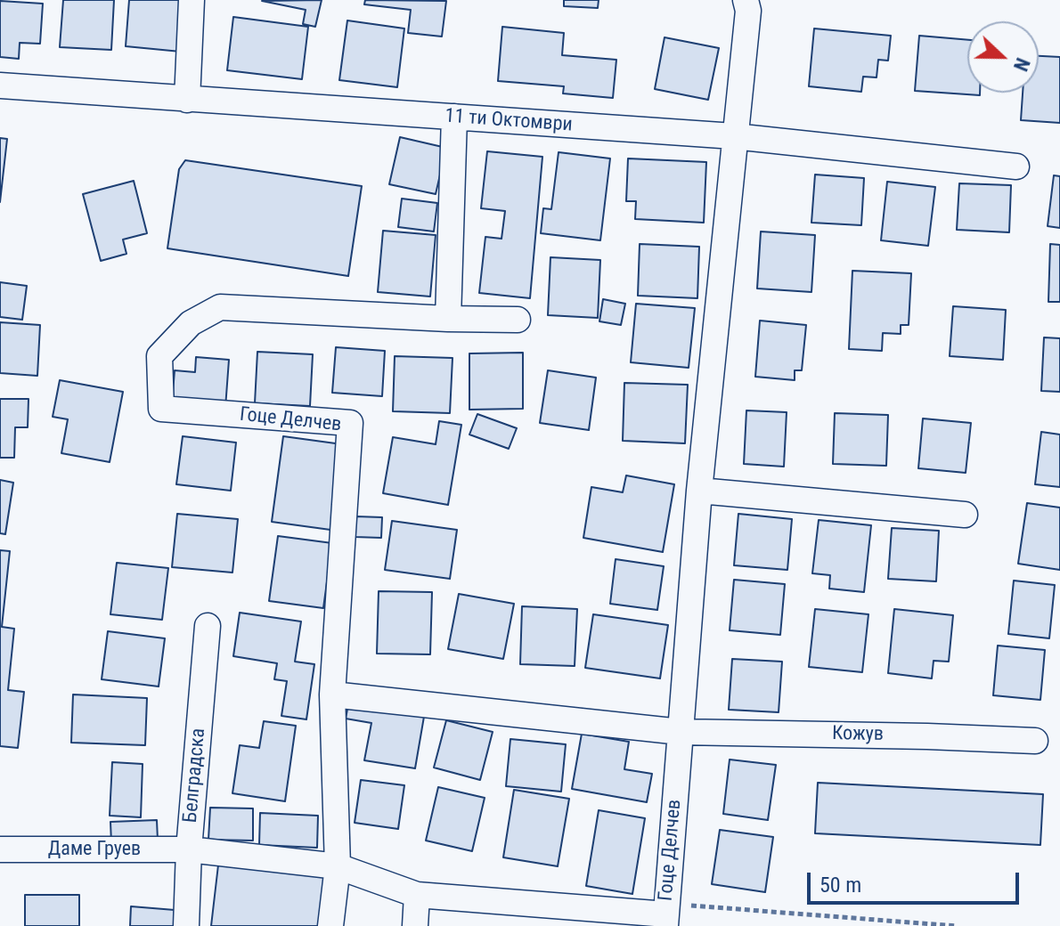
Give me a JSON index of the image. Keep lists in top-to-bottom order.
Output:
{
  "streets": {
    "street": [
      "11 ти Октомври",
      "Гоце Делчев",
      "Кожув",
      "Белградска",
      "Даме Груев"
    ]
  },
  "crossings": [
    ["11 ти Октомври", "Гоце Делчев"],
    ["Гоце Делчев", "Кожув"],
    ["Гоце Делчев", "Даме Груев"],
    ["Белградска", "Даме Груев"]
  ],
  "scale_bar": "50 m",
  "north": "right"
}
